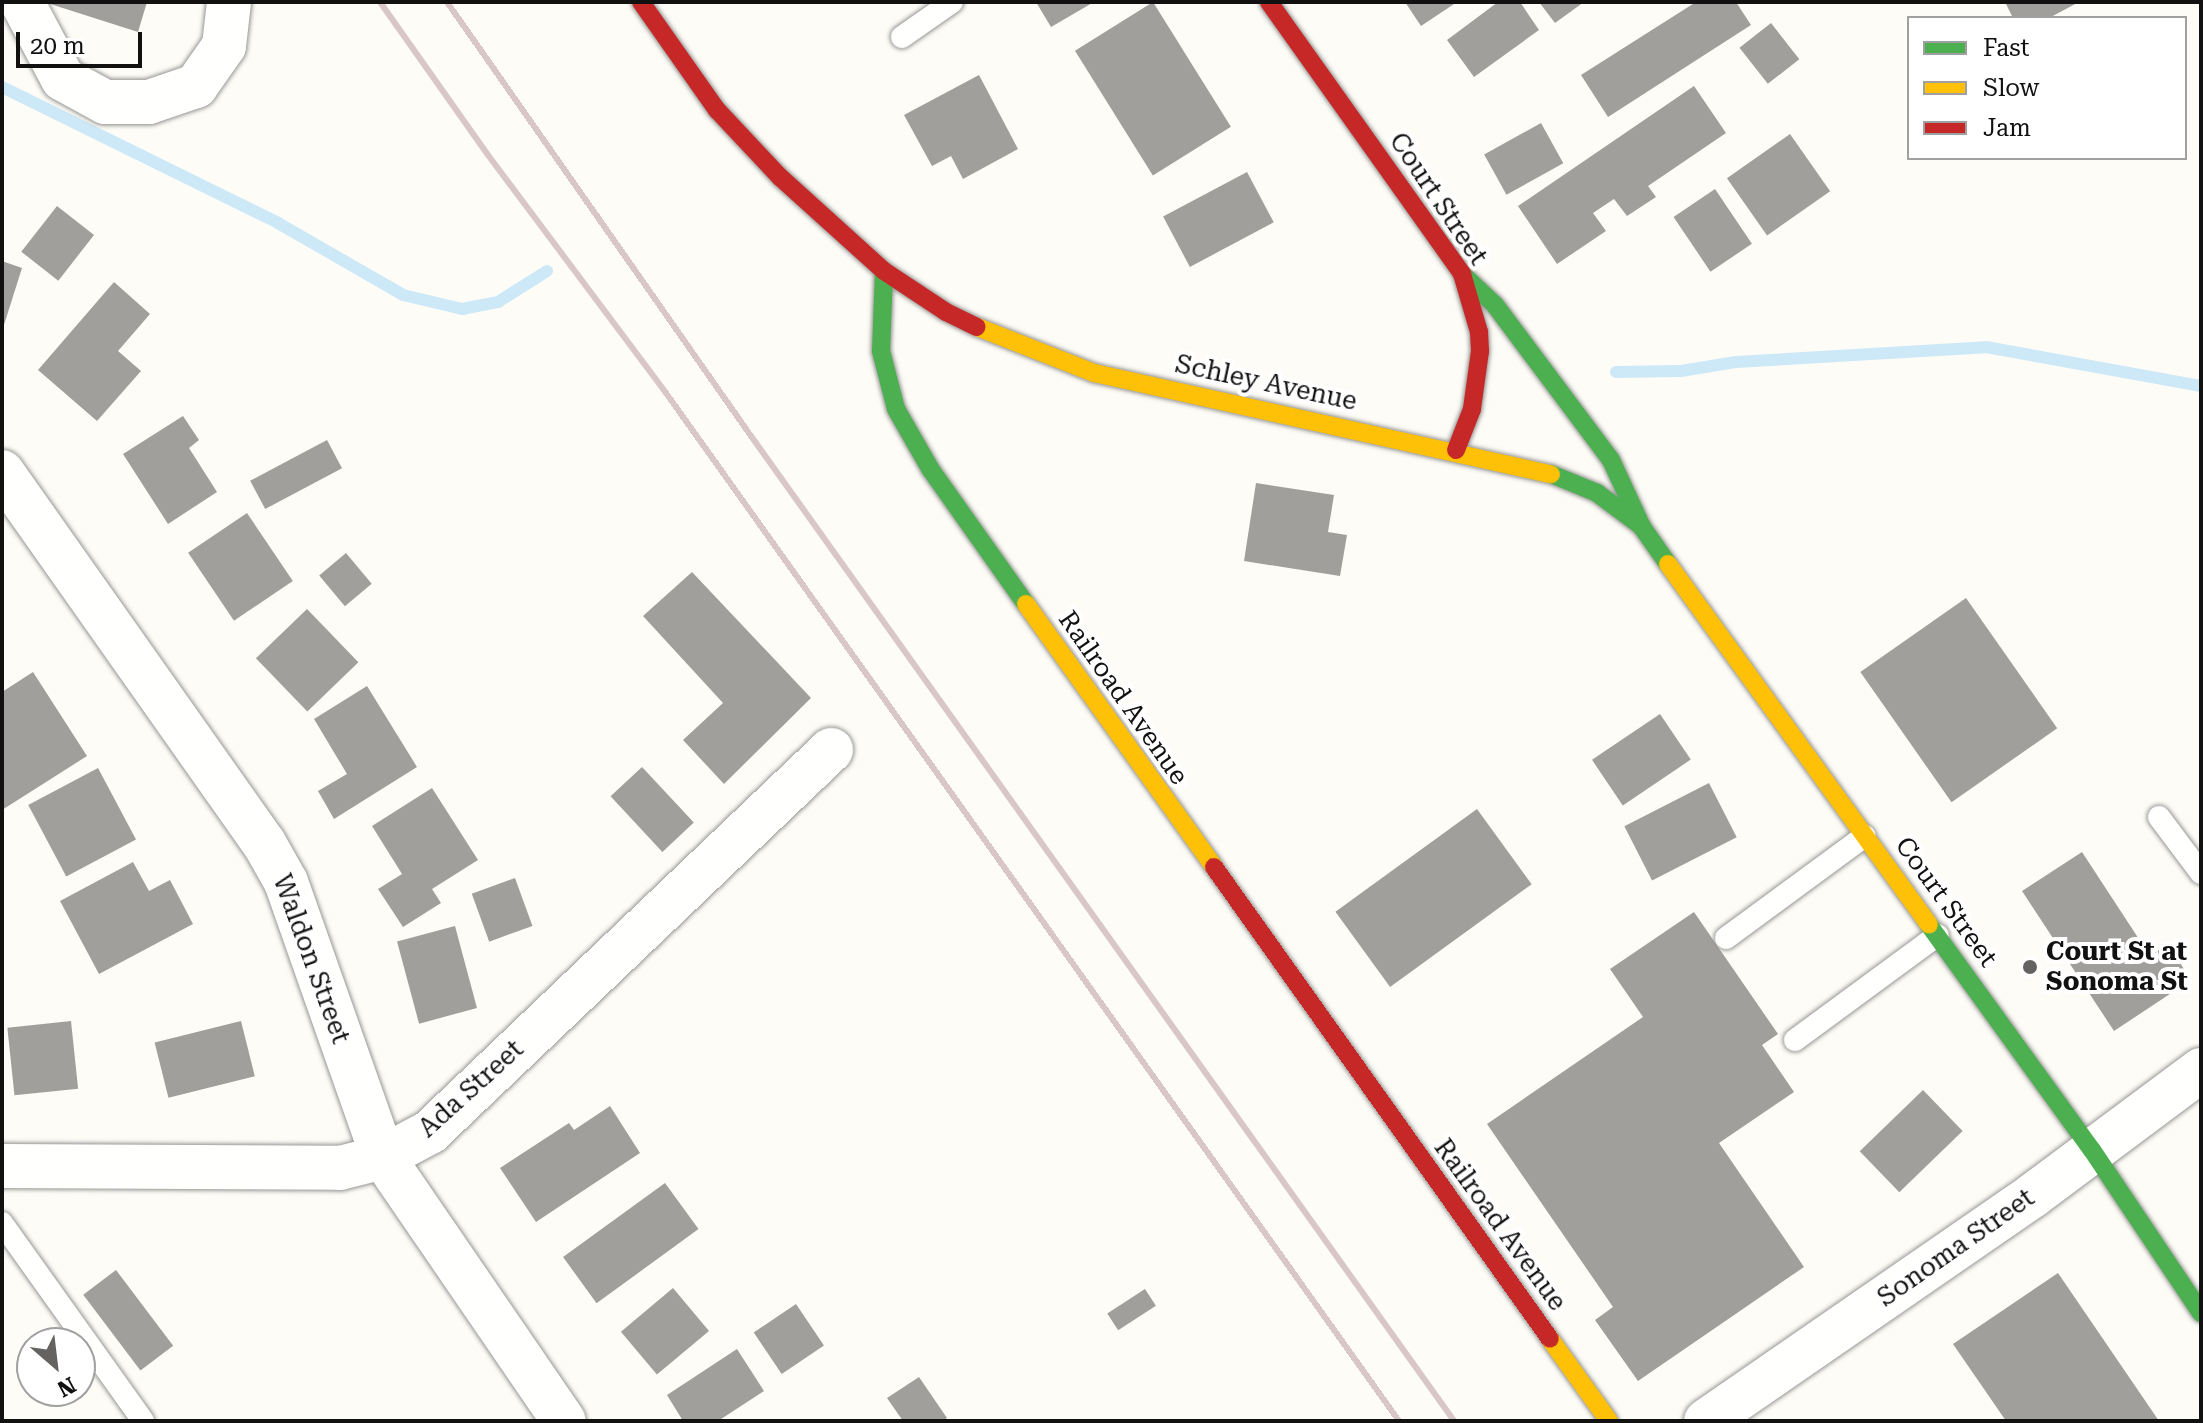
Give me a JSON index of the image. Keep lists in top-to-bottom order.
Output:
{
  "streets": {
    "main road": ["Court Street", "Schley Avenue", "Railroad Avenue"],
    "street": ["Waldon Street", "Ada Street", "Sonoma Street"]
  },
  "crossings": [
    ["Court Street", "Schley Avenue"],
    ["Court Street", "Sonoma Street"],
    ["Schley Avenue", "Railroad Avenue"],
    ["Waldon Street", "Ada Street"]
  ],
  "places": ["Court St at Sonoma St"],
  "legend": ["Fast", "Slow", "Jam"],
  "scale_bar": "20 m",
  "north": "bottom right"
}
